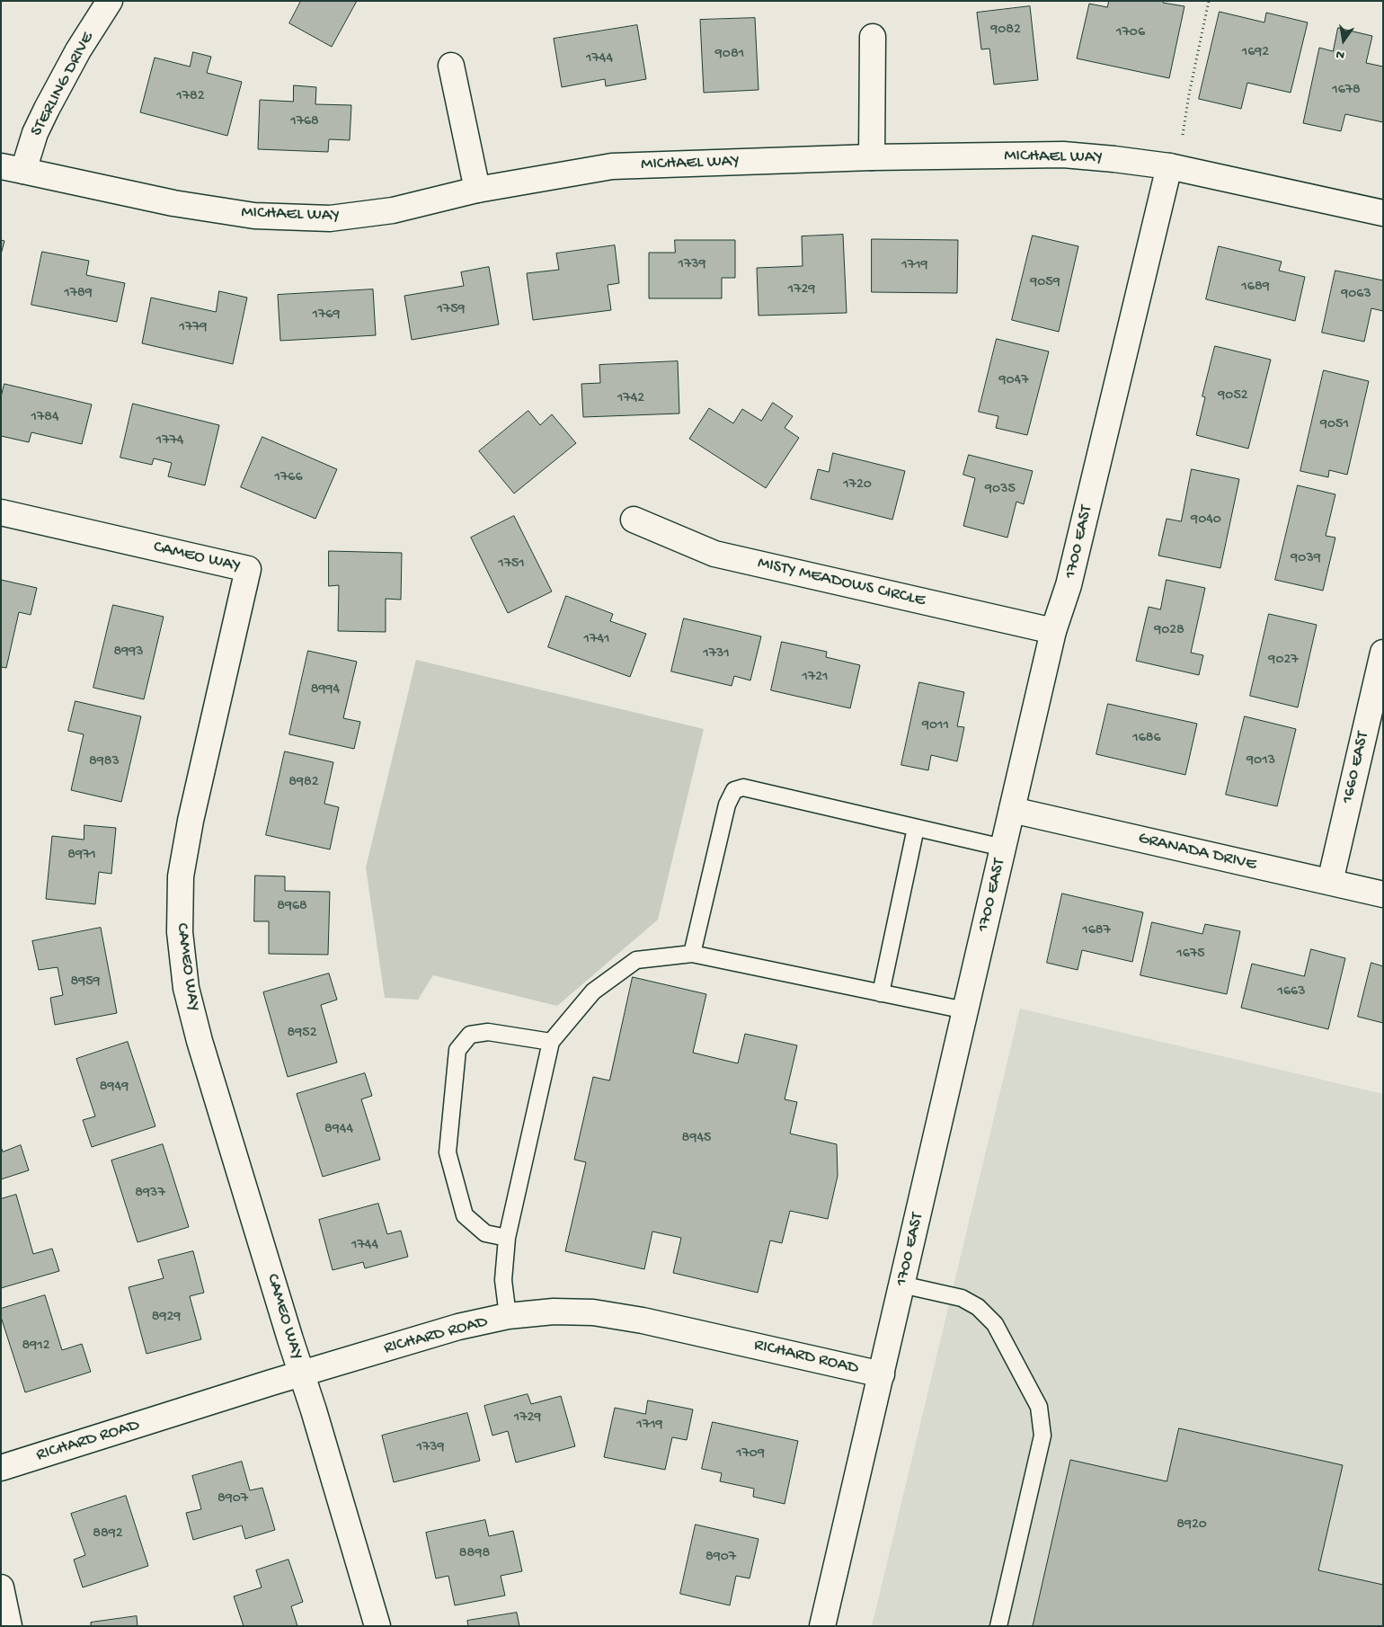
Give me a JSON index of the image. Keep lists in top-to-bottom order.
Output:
{
  "streets": {
    "street": [
      "STERLING DRIVE",
      "MICHAEL WAY",
      "1700 EAST",
      "CAMEO WAY",
      "MISTY MEADOWS CIRCLE",
      "1660 EAST",
      "GRANADA DRIVE",
      "RICHARD ROAD"
    ]
  },
  "crossings": [
    ["STERLING DRIVE", "MICHAEL WAY"],
    ["MICHAEL WAY", "1700 EAST"],
    ["1700 EAST", "MISTY MEADOWS CIRCLE"],
    ["1700 EAST", "GRANADA DRIVE"],
    ["1700 EAST", "RICHARD ROAD"],
    ["CAMEO WAY", "RICHARD ROAD"],
    ["1660 EAST", "GRANADA DRIVE"]
  ],
  "house_numbers": [
    "9082",
    "1706",
    "1692",
    "9081",
    "1744",
    "1678",
    "1782",
    "1768",
    "1739",
    "1719",
    "9059",
    "1689",
    "1729",
    "1789",
    "9063",
    "1759",
    "1769",
    "1779",
    "9047",
    "9052",
    "1742",
    "1784",
    "9051",
    "1774",
    "1766",
    "1720",
    "9035",
    "9040",
    "9039",
    "1751",
    "9028",
    "1741",
    "8993",
    "1731",
    "9027",
    "1721",
    "8994",
    "9011",
    "1686",
    "9013",
    "8983",
    "8982",
    "8971",
    "8968",
    "1687",
    "1675",
    "8959",
    "1663",
    "8952",
    "8949",
    "8944",
    "8945",
    "8937",
    "1744",
    "8929",
    "8912",
    "1729",
    "1719",
    "1739",
    "1709",
    "8907",
    "8920",
    "8892",
    "8898",
    "8907"
  ],
  "north": "bottom"
}
